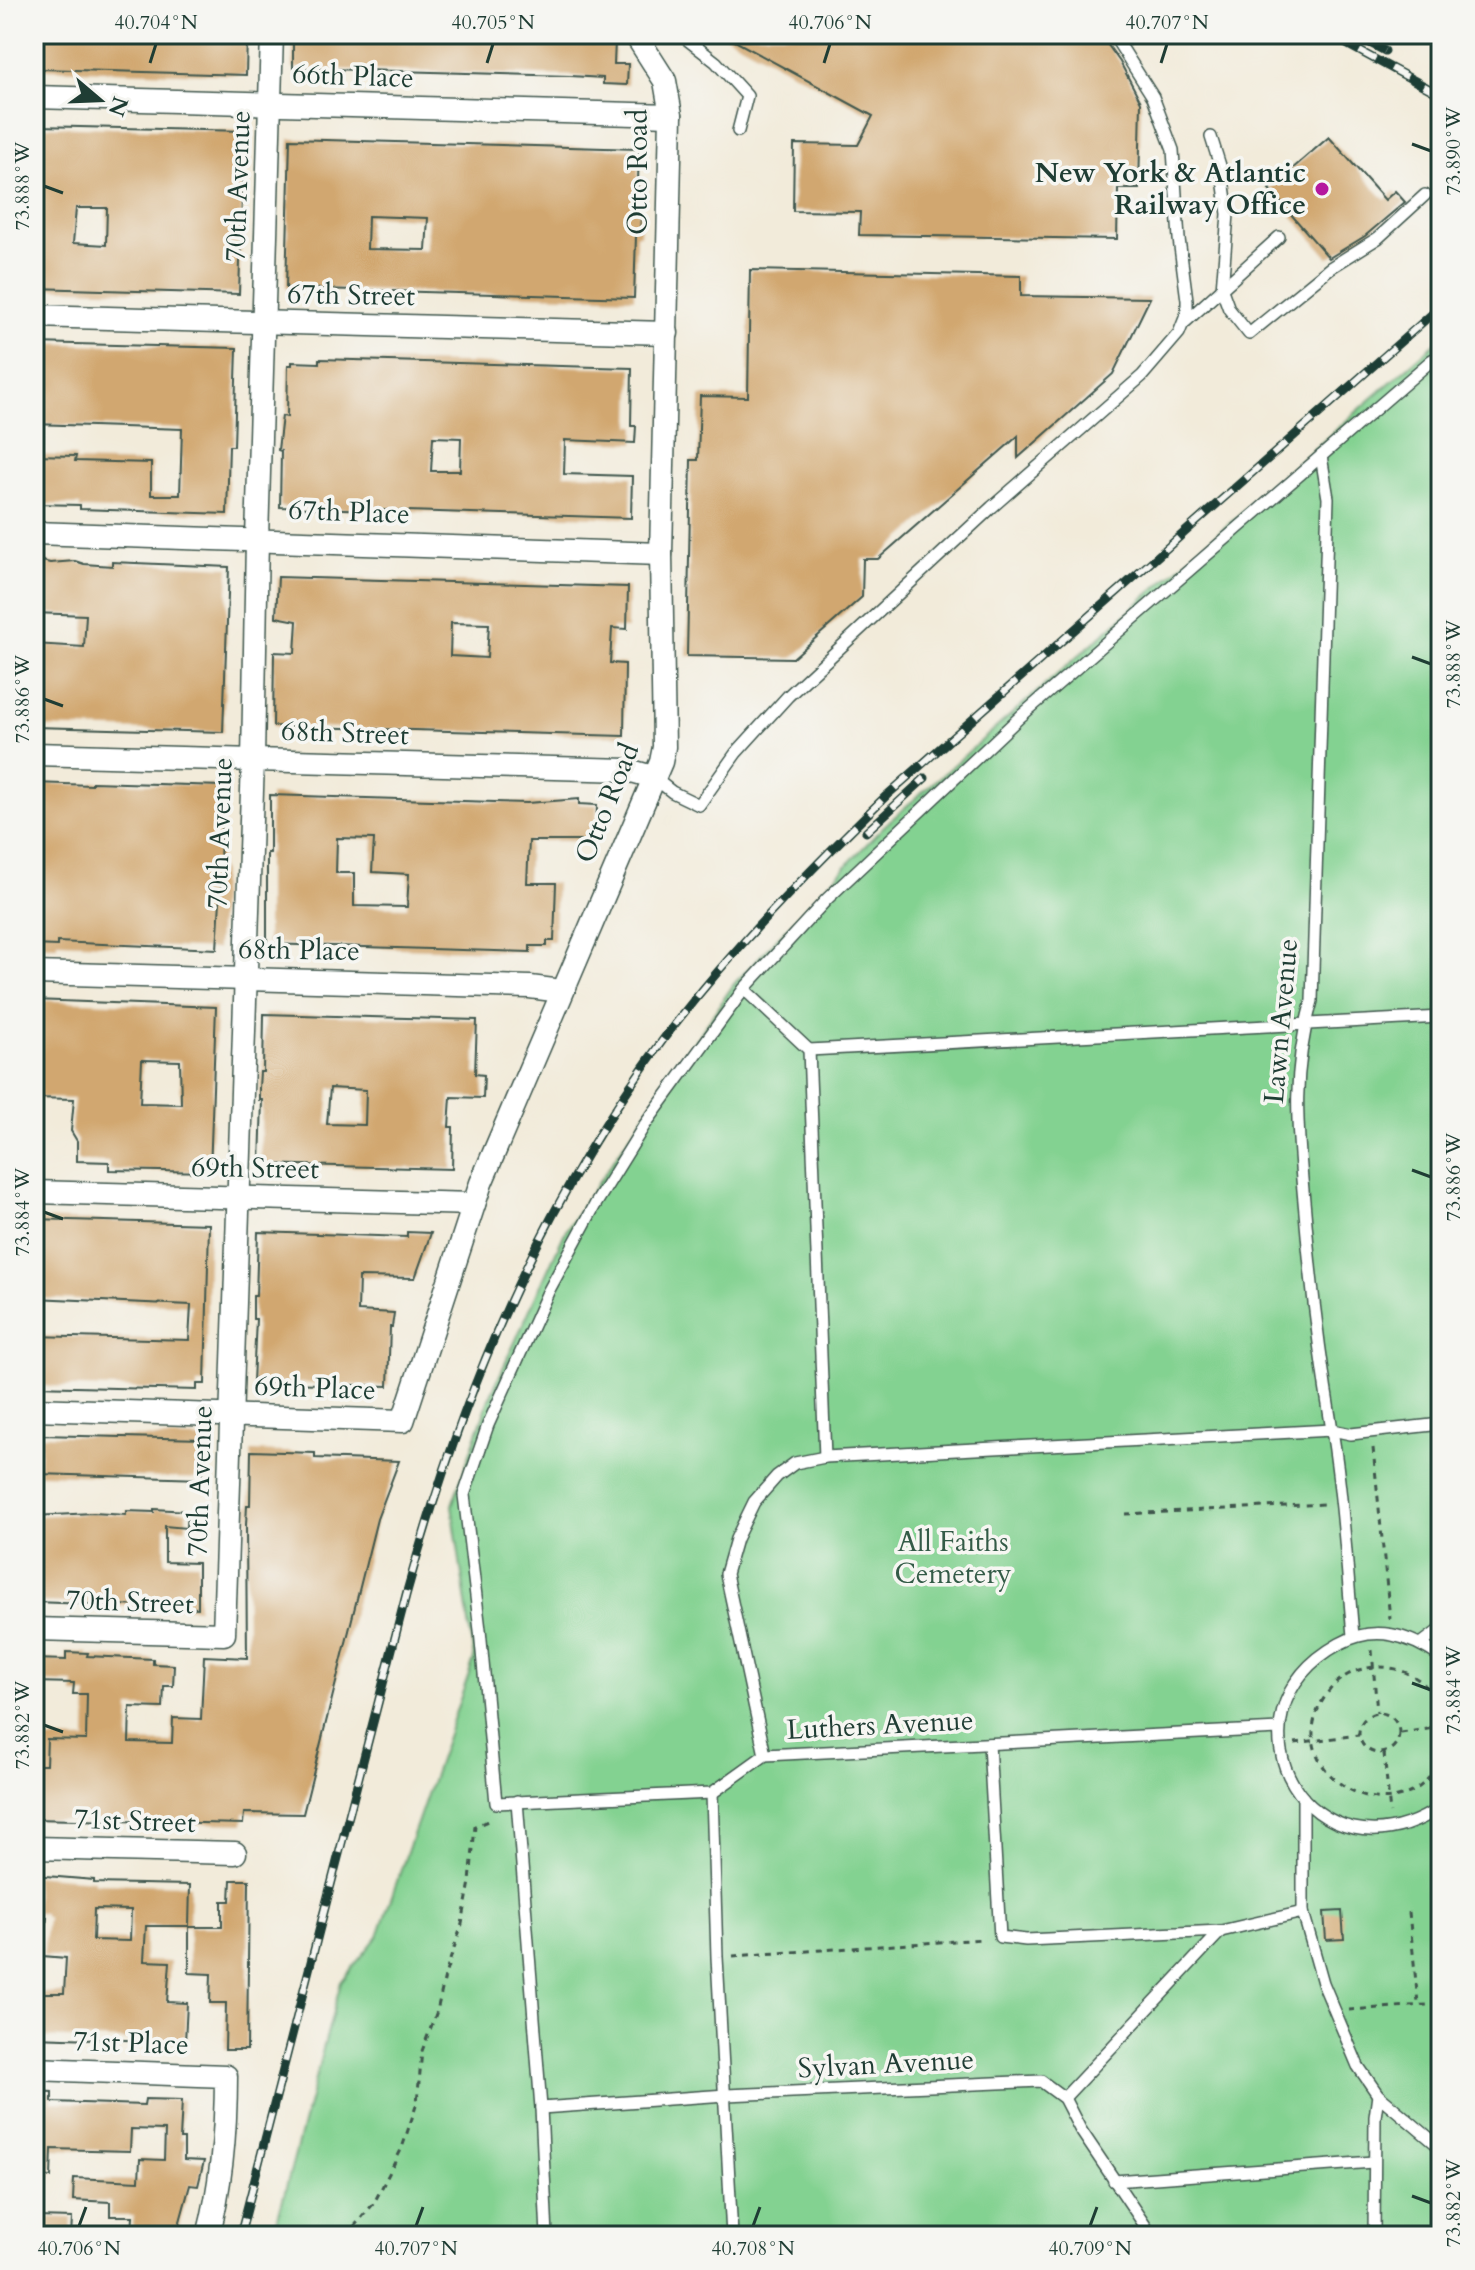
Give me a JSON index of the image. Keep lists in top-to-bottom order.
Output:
{
  "streets": {
    "street": [
      "66th Place",
      "Otto Road",
      "70th Avenue",
      "67th Street",
      "67th Place",
      "68th Street",
      "68th Place",
      "69th Street",
      "69th Place",
      "70th Street",
      "71st Street",
      "71st Place"
    ],
    "lane": ["Lawn Avenue", "Luthers Avenue", "Sylvan Avenue"]
  },
  "crossings": [
    ["66th Place", "Otto Road"],
    ["66th Place", "70th Avenue"],
    ["Otto Road", "67th Street"],
    ["Otto Road", "67th Place"],
    ["Otto Road", "68th Street"],
    ["Otto Road", "68th Place"],
    ["Otto Road", "69th Street"],
    ["Otto Road", "69th Place"],
    ["70th Avenue", "67th Street"],
    ["70th Avenue", "67th Place"],
    ["70th Avenue", "68th Street"],
    ["70th Avenue", "68th Place"],
    ["70th Avenue", "69th Street"],
    ["70th Avenue", "69th Place"],
    ["70th Avenue", "70th Street"]
  ],
  "parks": ["All Faiths Cemetery"],
  "places": ["New York & Atlantic Railway Office"],
  "north": "right",
  "coordinates": [
    "40.704°N",
    "40.705°N",
    "40.706°N",
    "40.707°N",
    "73.890°W",
    "73.888°W",
    "73.886°W",
    "73.884°W",
    "73.882°W",
    "40.708°N",
    "40.709°N"
  ]
}
